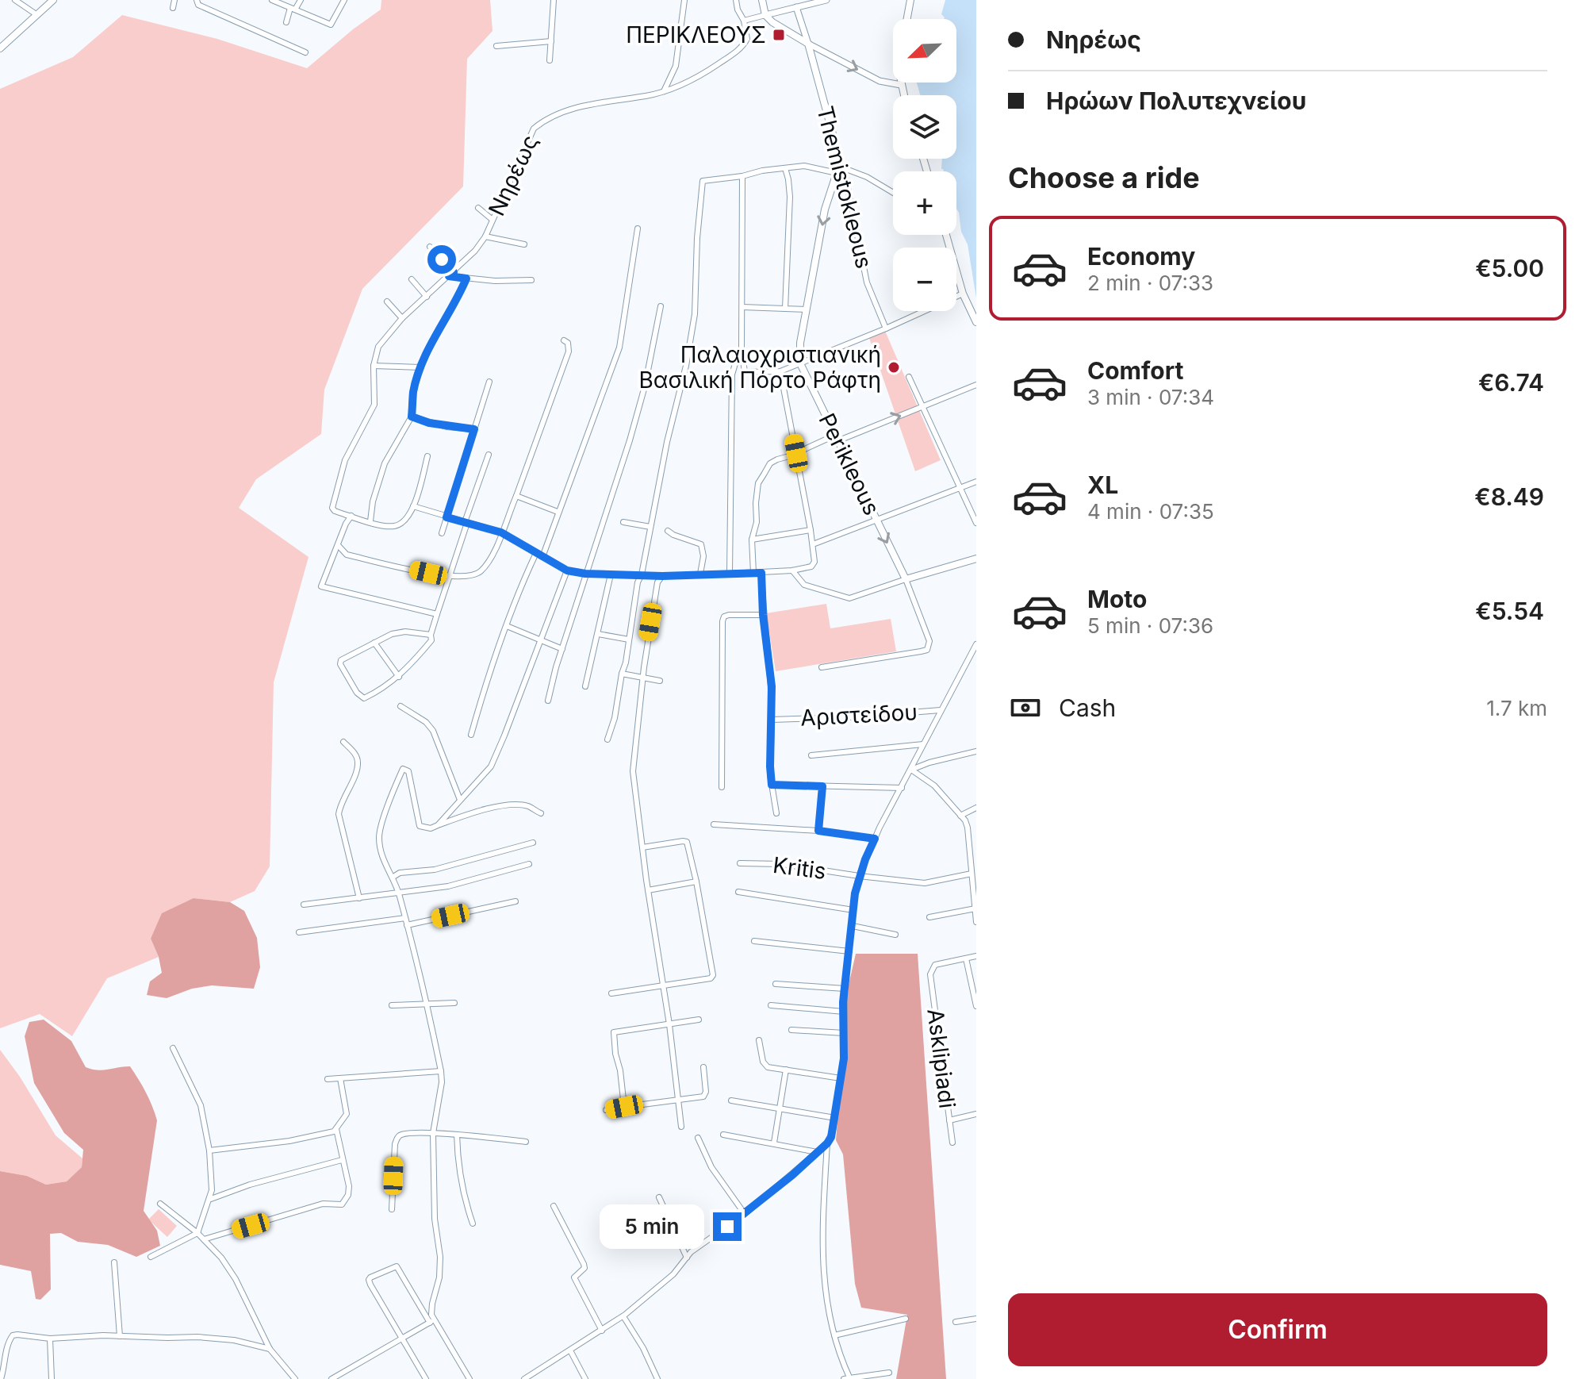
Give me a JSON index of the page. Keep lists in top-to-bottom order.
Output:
{
  "streets": {
    "main road": ["Themistokleous", "Perikleous"],
    "street": [
      "Νηρέως",
      "Αριστείδου",
      "Kritis",
      "Asklipiadi"
    ]
  },
  "places": {
    "transit": ["ΠΕΡΙΚΛΕΟΥΣ"],
    "other": ["Παλαιοχριστιανική Βασιλική Πόρτο Ράφτη"]
  },
  "north": "bottom left",
  "page": {
    "banner": ["Νηρέως", "Ηρώων Πολυτεχνείου"],
    "map_buttons": ["+", "−"],
    "heading": "Choose a ride",
    "list": [
      {
        "name": "Economy",
        "note": "2 min · 07:33",
        "value": "€5.00"
      },
      {
        "name": "Comfort",
        "note": "3 min · 07:34",
        "value": "€6.74"
      },
      {
        "name": "XL",
        "note": "4 min · 07:35",
        "value": "€8.49"
      },
      {
        "name": "Moto",
        "note": "5 min · 07:36",
        "value": "€5.54"
      }
    ],
    "pay": ["Cash", "1.7 km"],
    "bubble": "5 min",
    "buttons": "Confirm"
  }
}
